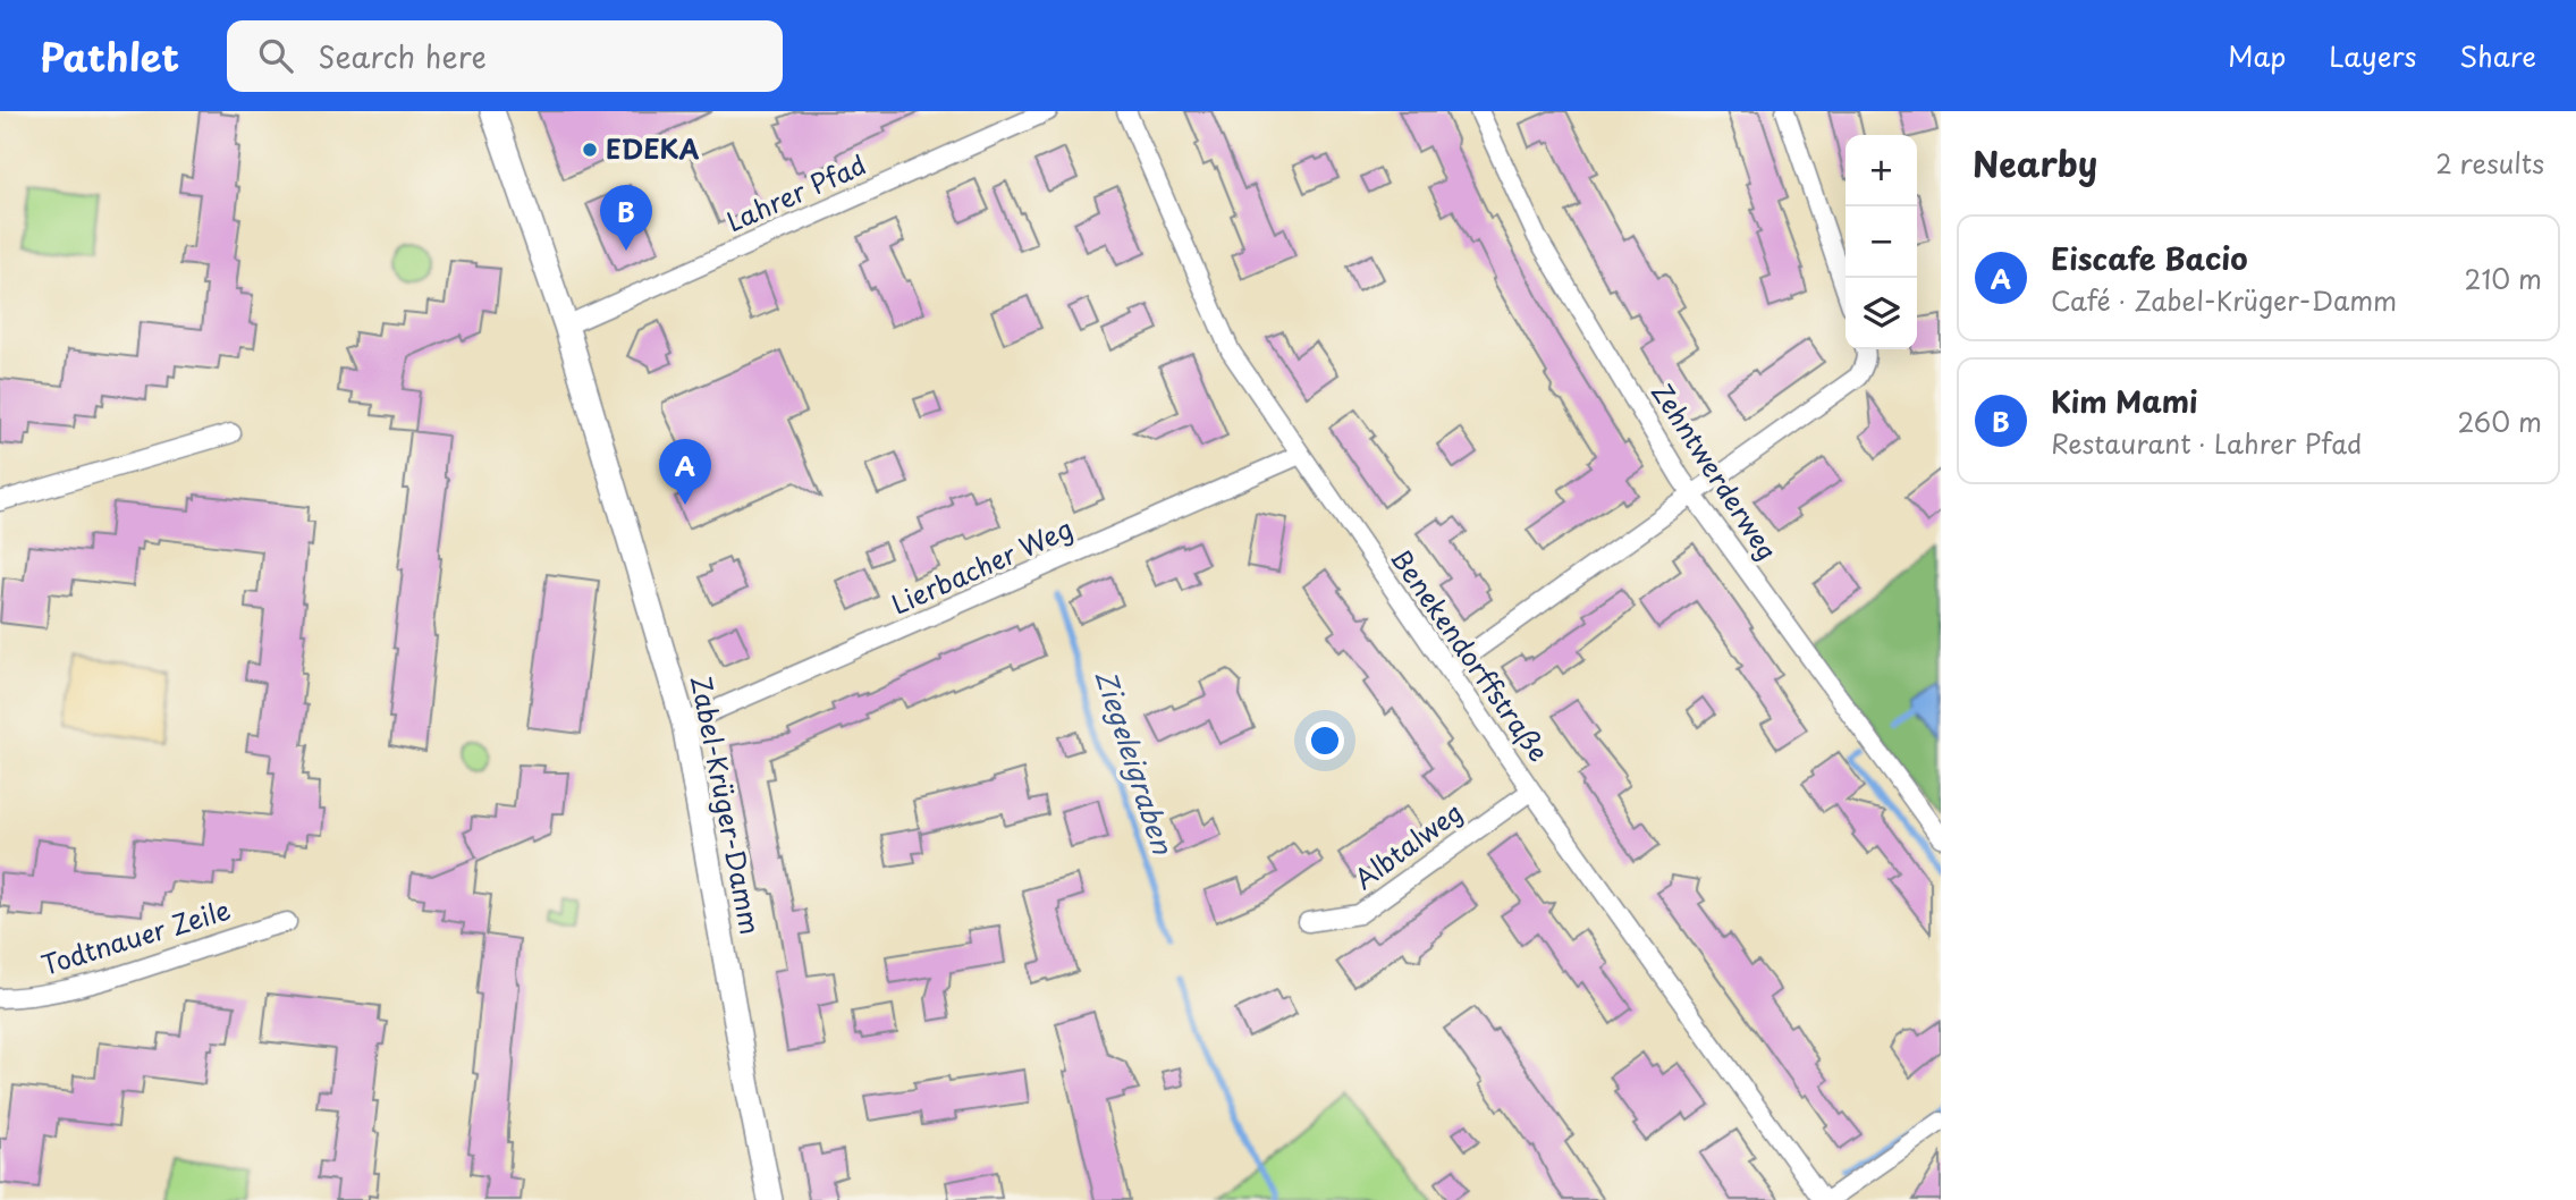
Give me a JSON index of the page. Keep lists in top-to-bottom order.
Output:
{
  "streets": {
    "street": [
      "Lahrer Pfad",
      "Zehntwerderweg",
      "Lierbacher Weg",
      "Benekendorffstraße",
      "Zabel-Krüger-Damm",
      "Albtalweg",
      "Todtnauer Zeile"
    ]
  },
  "crossings": [
    ["Lahrer Pfad", "Zabel-Krüger-Damm"],
    ["Lierbacher Weg", "Benekendorffstraße"],
    ["Lierbacher Weg", "Zabel-Krüger-Damm"],
    ["Benekendorffstraße", "Albtalweg"]
  ],
  "water": ["Ziegeleigraben"],
  "places": ["EDEKA"],
  "page": {
    "header": "Pathlet",
    "search": "Search here",
    "nav": ["Map", "Layers", "Share"],
    "heading": ["Nearby", "2 results"],
    "map_buttons": ["+", "−"],
    "pins": ["B", "A"],
    "list": [
      {
        "mark": "A",
        "name": "Eiscafe Bacio",
        "note": "Café · Zabel-Krüger-Damm",
        "value": "210 m"
      },
      {
        "mark": "B",
        "name": "Kim Mami",
        "note": "Restaurant · Lahrer Pfad",
        "value": "260 m"
      }
    ]
  }
}
